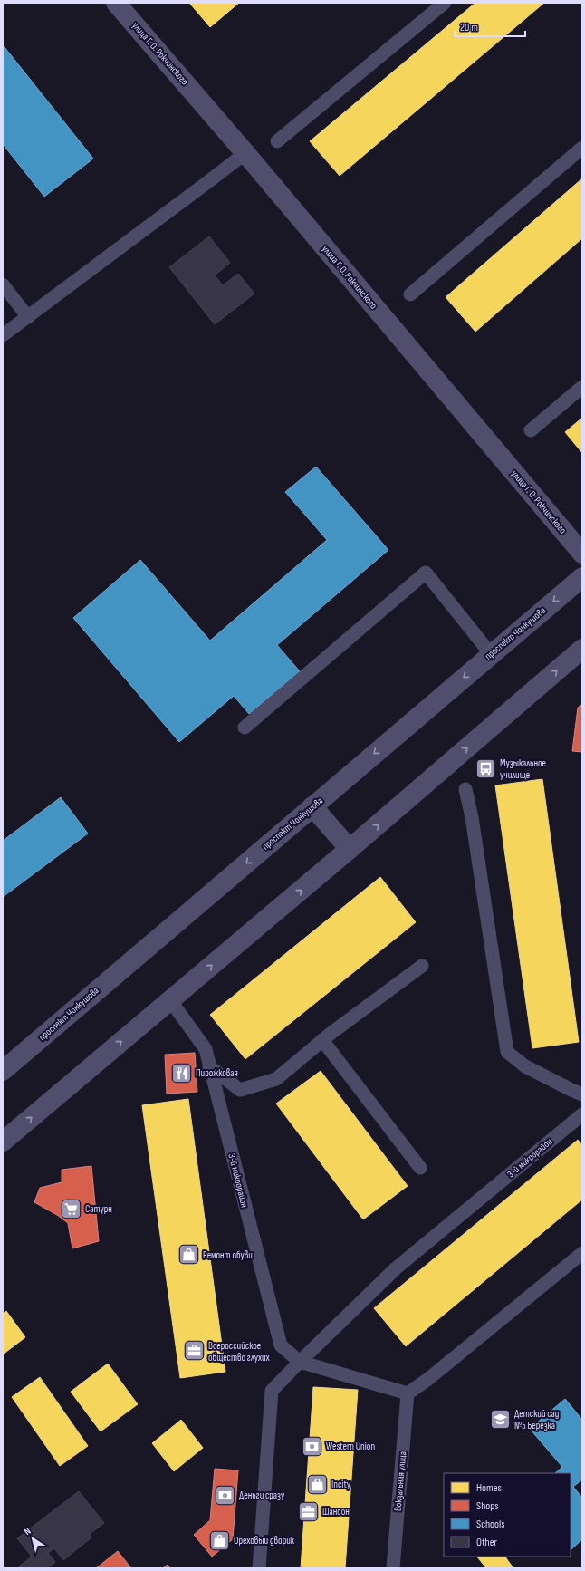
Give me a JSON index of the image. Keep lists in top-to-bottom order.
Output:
{
  "streets": {
    "main road": ["улица Г. О. Рокчинского", "проспект Чонкушова"],
    "lane": ["3-й микрорайон", "Вокзальная улица"]
  },
  "crossings": [
    ["3-й микрорайон", "Вокзальная улица"]
  ],
  "places": {
    "bus stop": ["Музыкальное училище"],
    "restaurant": ["Пирожковая"],
    "supermarket": ["Сатурн"],
    "shop": ["Ремонт обуви", "Incity", "Ореховый дворик"],
    "office": ["Всероссийское общество глухих", "Шансон"],
    "school or university": ["Детский сад №5 Березка"],
    "bank": ["Western Union", "Деньги сразу"]
  },
  "legend": [
    "Homes",
    "Shops",
    "Schools",
    "Other"
  ],
  "scale_bar": "20 m",
  "north": "top left"
}
